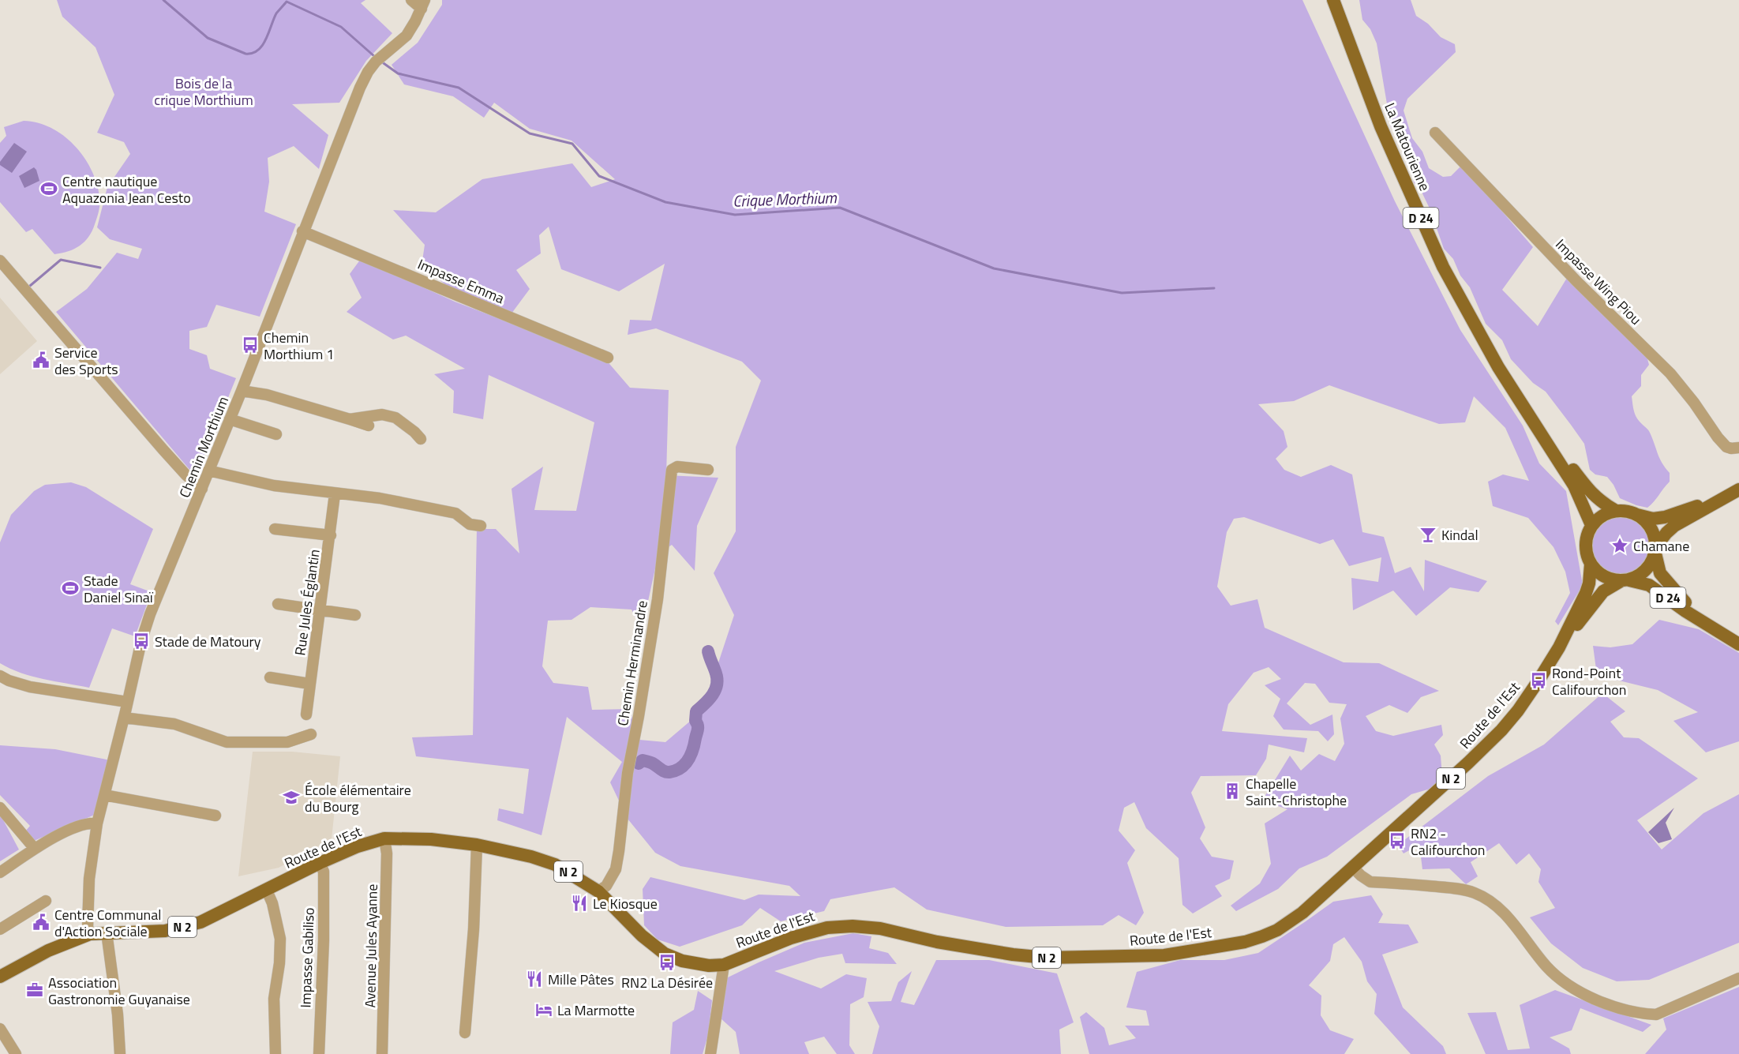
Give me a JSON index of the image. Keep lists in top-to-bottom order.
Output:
{
  "streets": {
    "main road": [
      "La Matourienne",
      "D 24",
      "Route de l'Est",
      "N 2"
    ],
    "street": [
      "Impasse Emma",
      "Impasse Wing Piou",
      "Chemin Morthium",
      "Rue Jules Églantin",
      "Chemin Herminandre",
      "Avenue Jules Ayanne",
      "Impasse Gabiliso"
    ]
  },
  "crossings": [
    ["La Matourienne", "D 24"],
    ["La Matourienne", "Route de l'Est"],
    ["La Matourienne", "N 2"],
    ["D 24", "Route de l'Est"],
    ["D 24", "N 2"],
    ["Impasse Emma", "Chemin Morthium"],
    ["Chemin Morthium", "Route de l'Est"],
    ["Chemin Herminandre", "Route de l'Est"],
    ["Route de l'Est", "N 2"],
    ["Route de l'Est", "Avenue Jules Ayanne"],
    ["Route de l'Est", "Impasse Gabiliso"]
  ],
  "water": ["Crique Morthium"],
  "parks": ["Bois de la crique Morthium"],
  "places": {
    "sports": ["Centre nautique Aquazonia Jean Cesto", "Stade Daniel Sinaï"],
    "bus stop": [
      "Chemin Morthium 1",
      "Stade de Matoury",
      "Rond-Point Califourchon",
      "RN2 - Califourchon",
      "RN2 La Désirée"
    ],
    "public building": ["Service des Sports", "Centre Communal d'Action Sociale"],
    "bar": ["Kindal"],
    "place": ["Chamane"],
    "building": ["Chapelle Saint-Christophe"],
    "school or university": ["École élémentaire du Bourg"],
    "restaurant": ["Le Kiosque", "Mille Pâtes"],
    "office": ["Association Gastronomie Guyanaise"],
    "hotel": ["La Marmotte"]
  }
}
